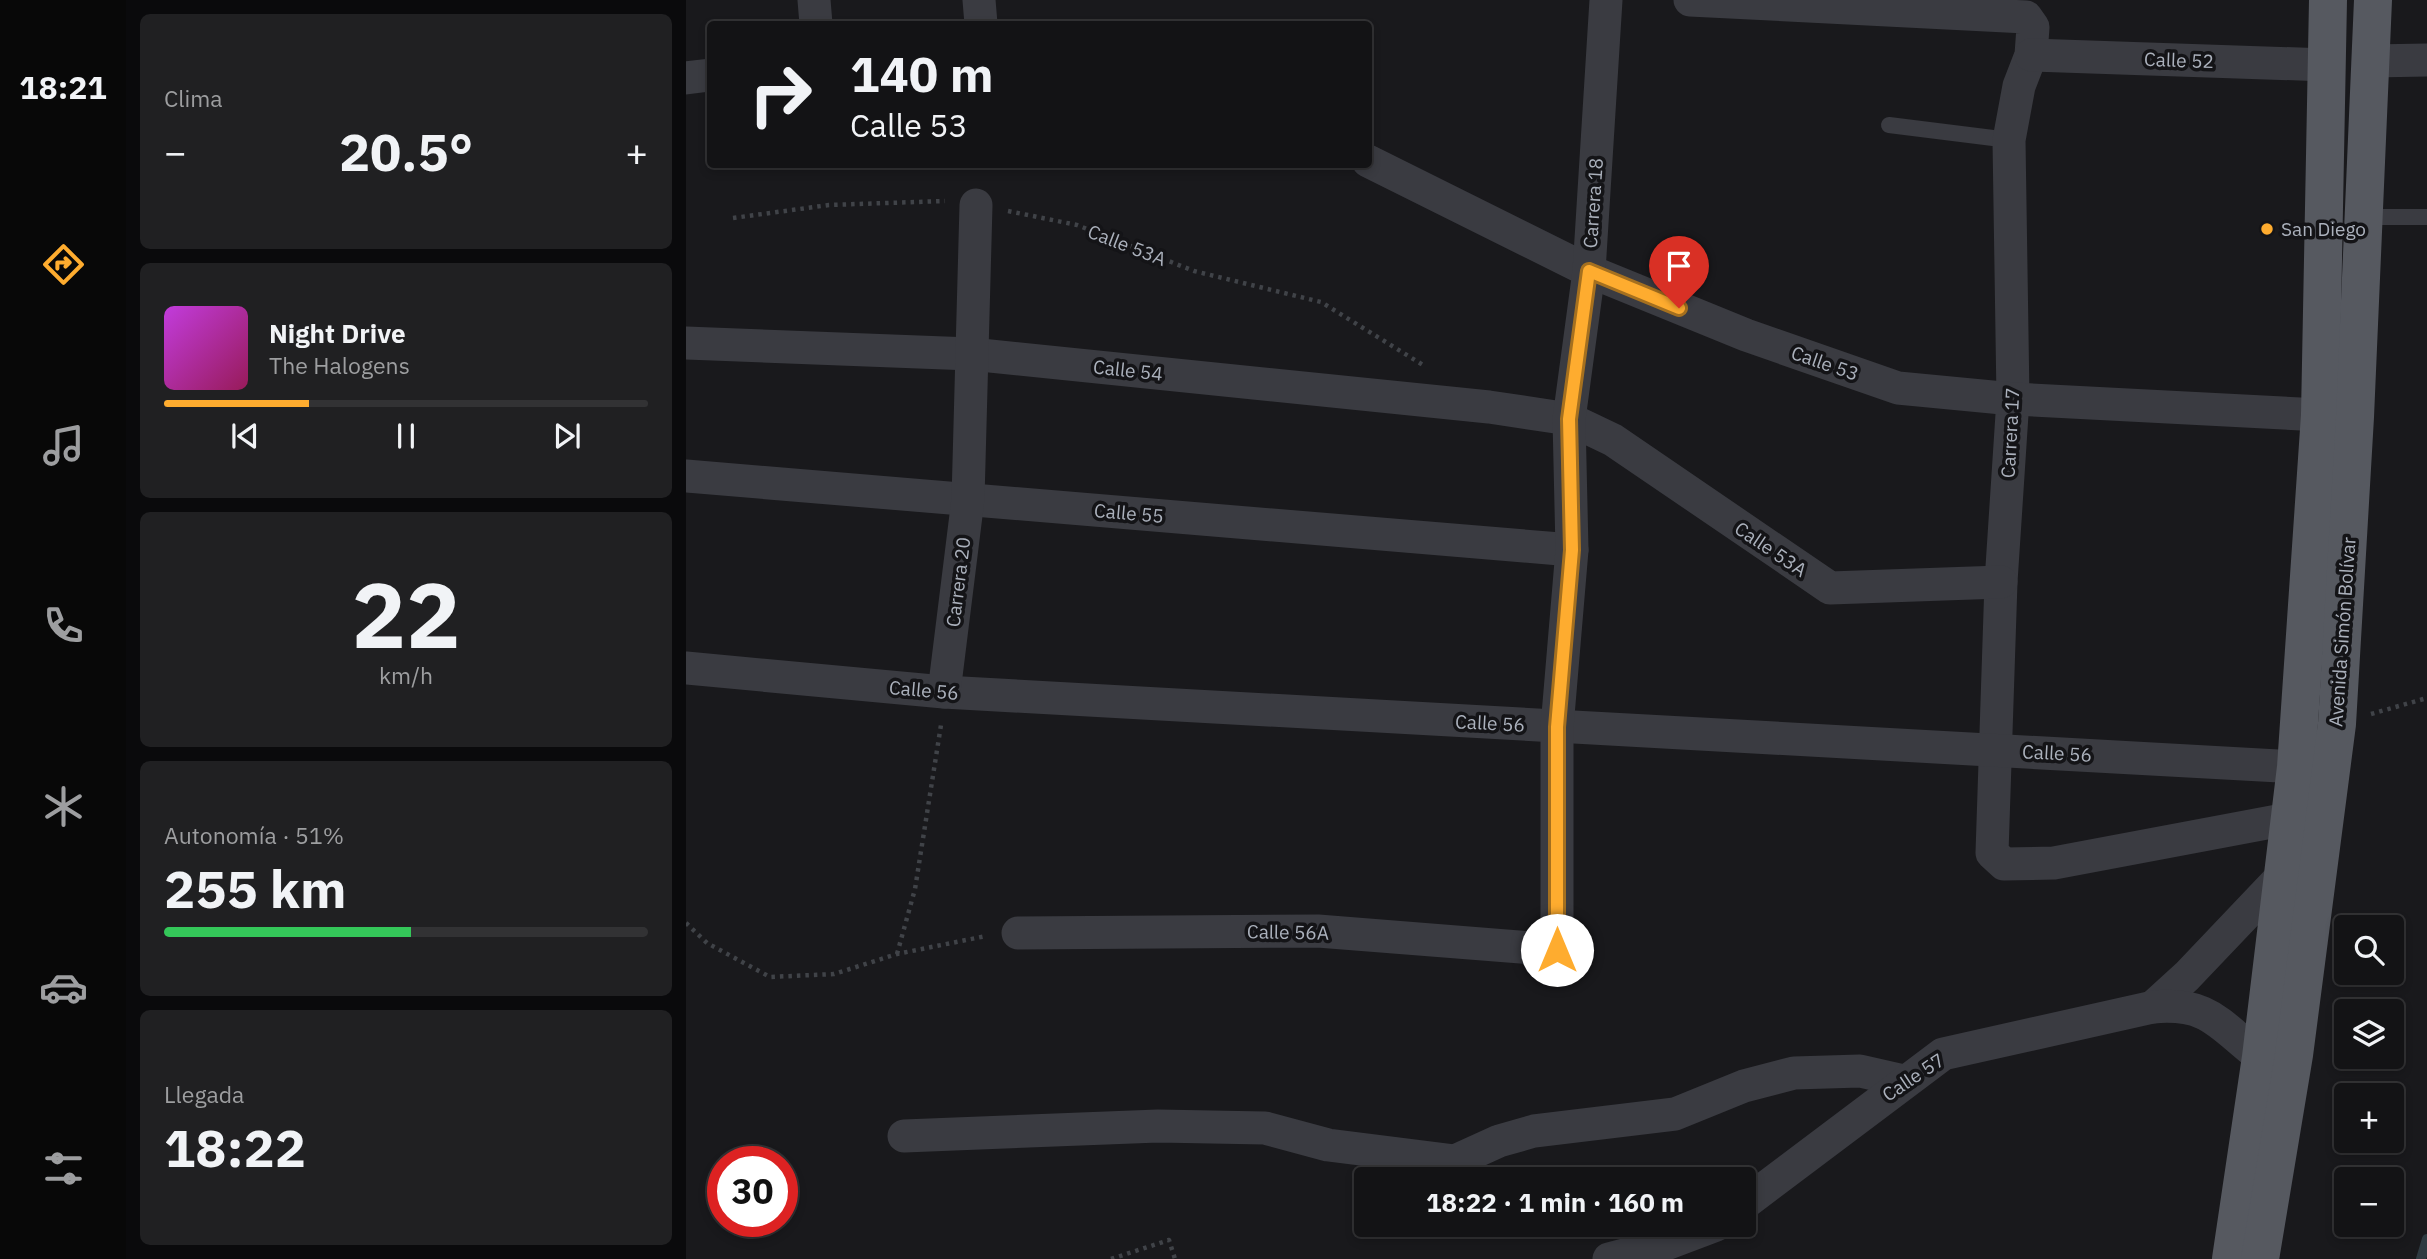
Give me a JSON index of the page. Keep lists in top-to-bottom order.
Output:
{
  "streets": {
    "main road": ["Avenida Simón Bolívar"],
    "street": [
      "Calle 52",
      "Carrera 18",
      "Calle 53A",
      "Calle 53",
      "Calle 54",
      "Carrera 17",
      "Calle 55",
      "Carrera 20",
      "Calle 56",
      "Calle 56A",
      "Calle 57"
    ]
  },
  "crossings": [
    ["Calle 52", "Carrera 17"],
    ["Calle 52", "Avenida Simón Bolívar"],
    ["Carrera 18", "Calle 53A"],
    ["Carrera 18", "Calle 53"],
    ["Carrera 18", "Calle 54"],
    ["Carrera 18", "Calle 55"],
    ["Carrera 18", "Calle 56"],
    ["Carrera 18", "Calle 56A"],
    ["Calle 53A", "Calle 54"],
    ["Calle 53A", "Carrera 17"],
    ["Calle 53A", "Carrera 20"],
    ["Calle 53", "Carrera 17"],
    ["Calle 53", "Avenida Simón Bolívar"],
    ["Calle 54", "Carrera 20"],
    ["Carrera 17", "Avenida Simón Bolívar"],
    ["Carrera 17", "Calle 56"],
    ["Calle 55", "Carrera 20"],
    ["Carrera 20", "Calle 56"],
    ["Avenida Simón Bolívar", "Calle 56"],
    ["Avenida Simón Bolívar", "Calle 57"]
  ],
  "places": ["San Diego"],
  "page": {
    "tabs": "18:21",
    "tile": [
      "Clima",
      ["22", "km/h"],
      ["Autonomía · 51%", "255 km"],
      ["Llegada", "18:22"]
    ],
    "turn": ["140 m", "Calle 53"],
    "heat": ["−", "20.5°", "+"],
    "song": ["Night Drive", "The Halogens"],
    "map_buttons": ["+", "−"],
    "limit": "30",
    "trip": "18:22 · 1 min · 160 m"
  }
}
